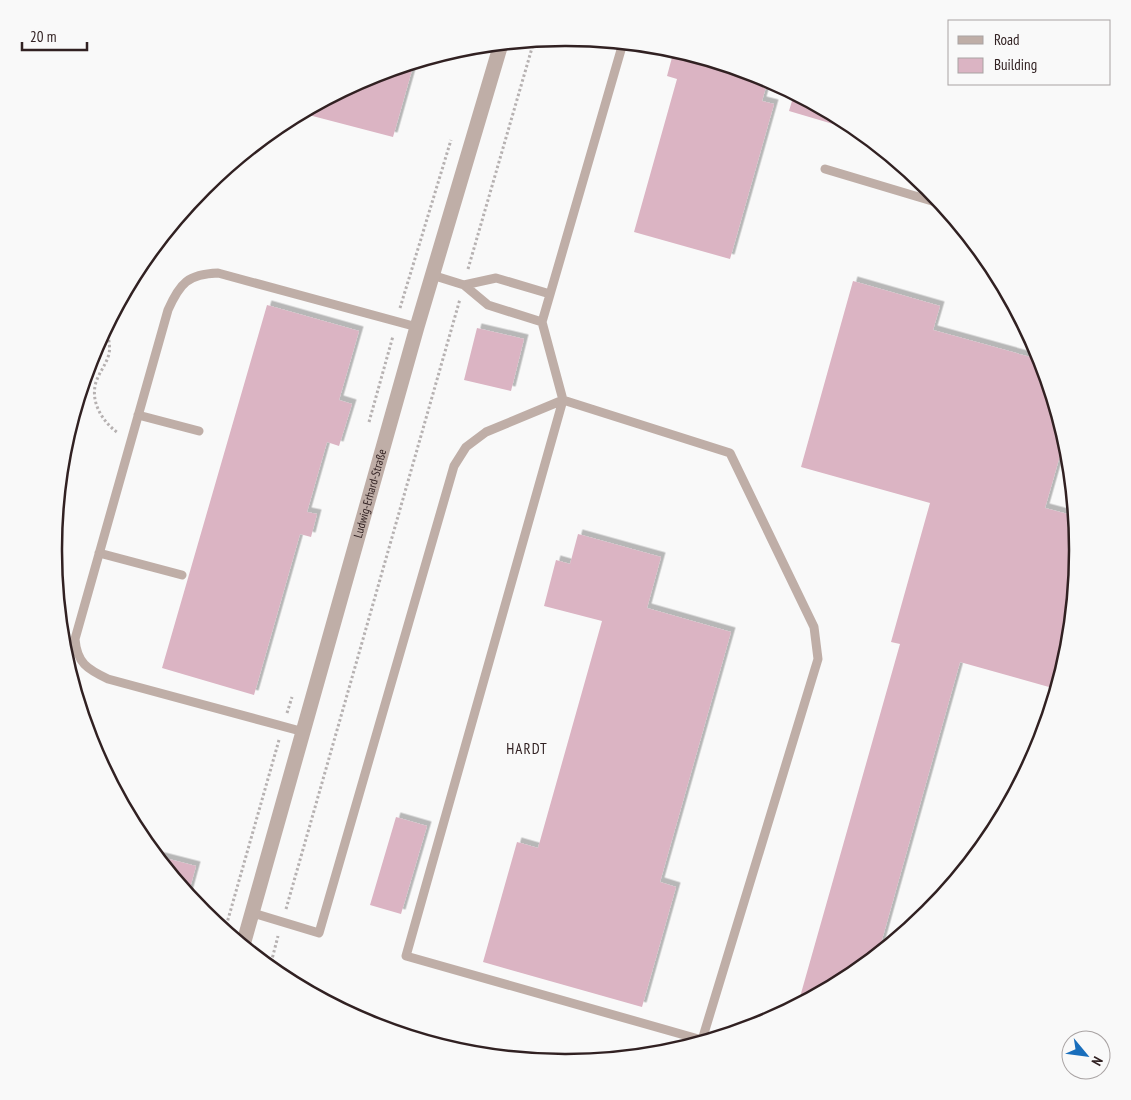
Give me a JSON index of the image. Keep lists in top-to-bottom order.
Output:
{
  "streets": {
    "street": ["Ludwig-Erhard-Straße"]
  },
  "districts": ["HARDT"],
  "legend": ["Road", "Building"],
  "scale_bar": "20 m",
  "north": "bottom right"
}
